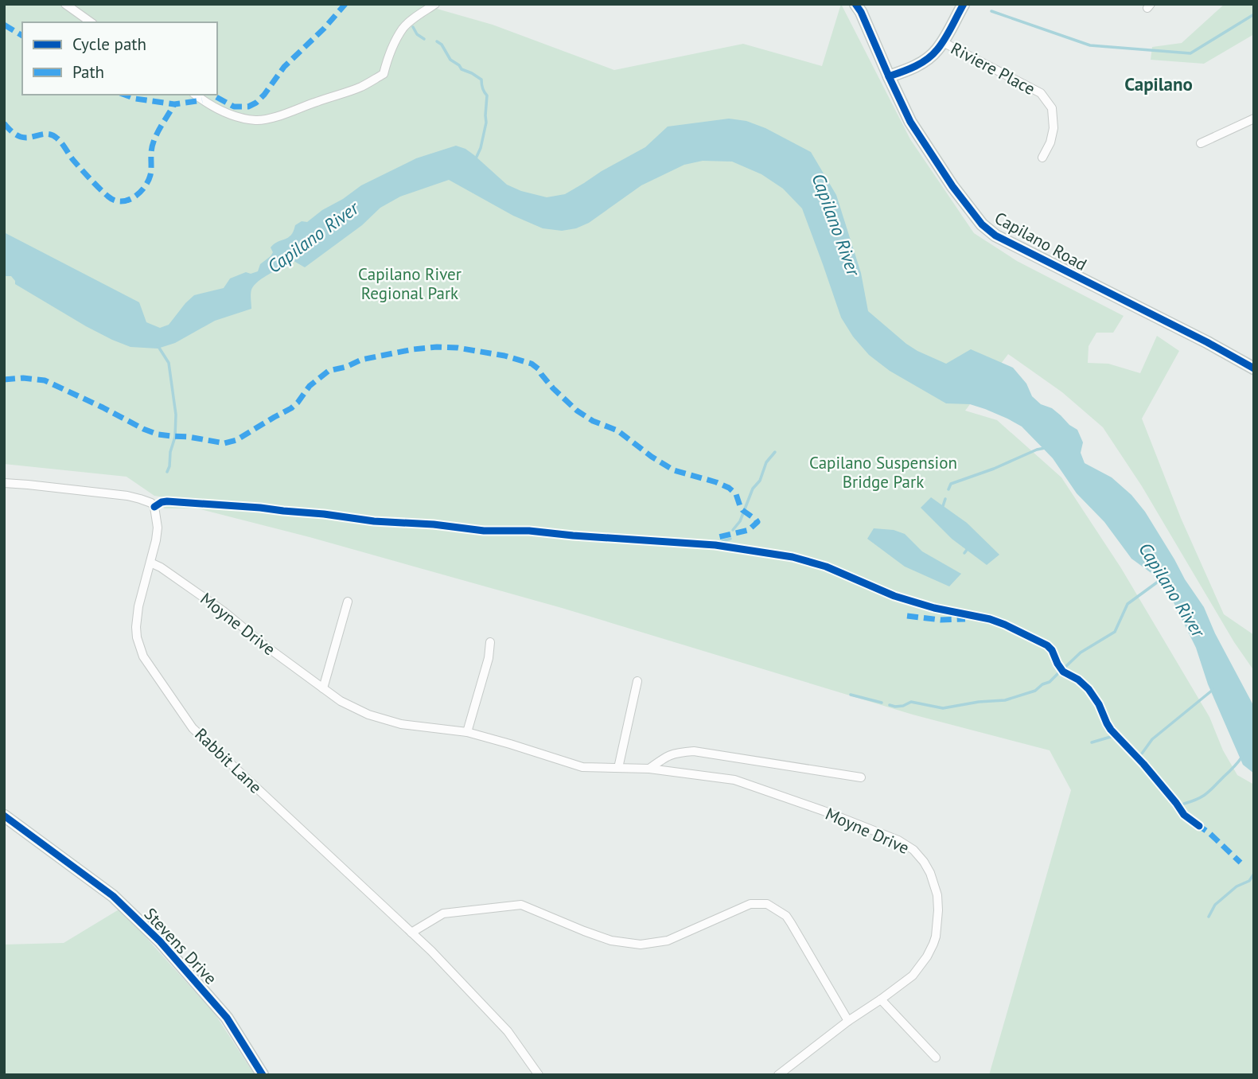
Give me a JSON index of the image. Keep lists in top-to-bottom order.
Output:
{
  "streets": {
    "main road": ["Capilano Road", "Stevens Drive"],
    "street": ["Riviere Place", "Moyne Drive", "Rabbit Lane"]
  },
  "crossings": [
    ["Moyne Drive", "Rabbit Lane"]
  ],
  "districts": ["Capilano"],
  "water": ["Capilano River"],
  "parks": ["Capilano River Regional Park", "Capilano Suspension Bridge Park"],
  "legend": ["Cycle path", "Path"]
}
